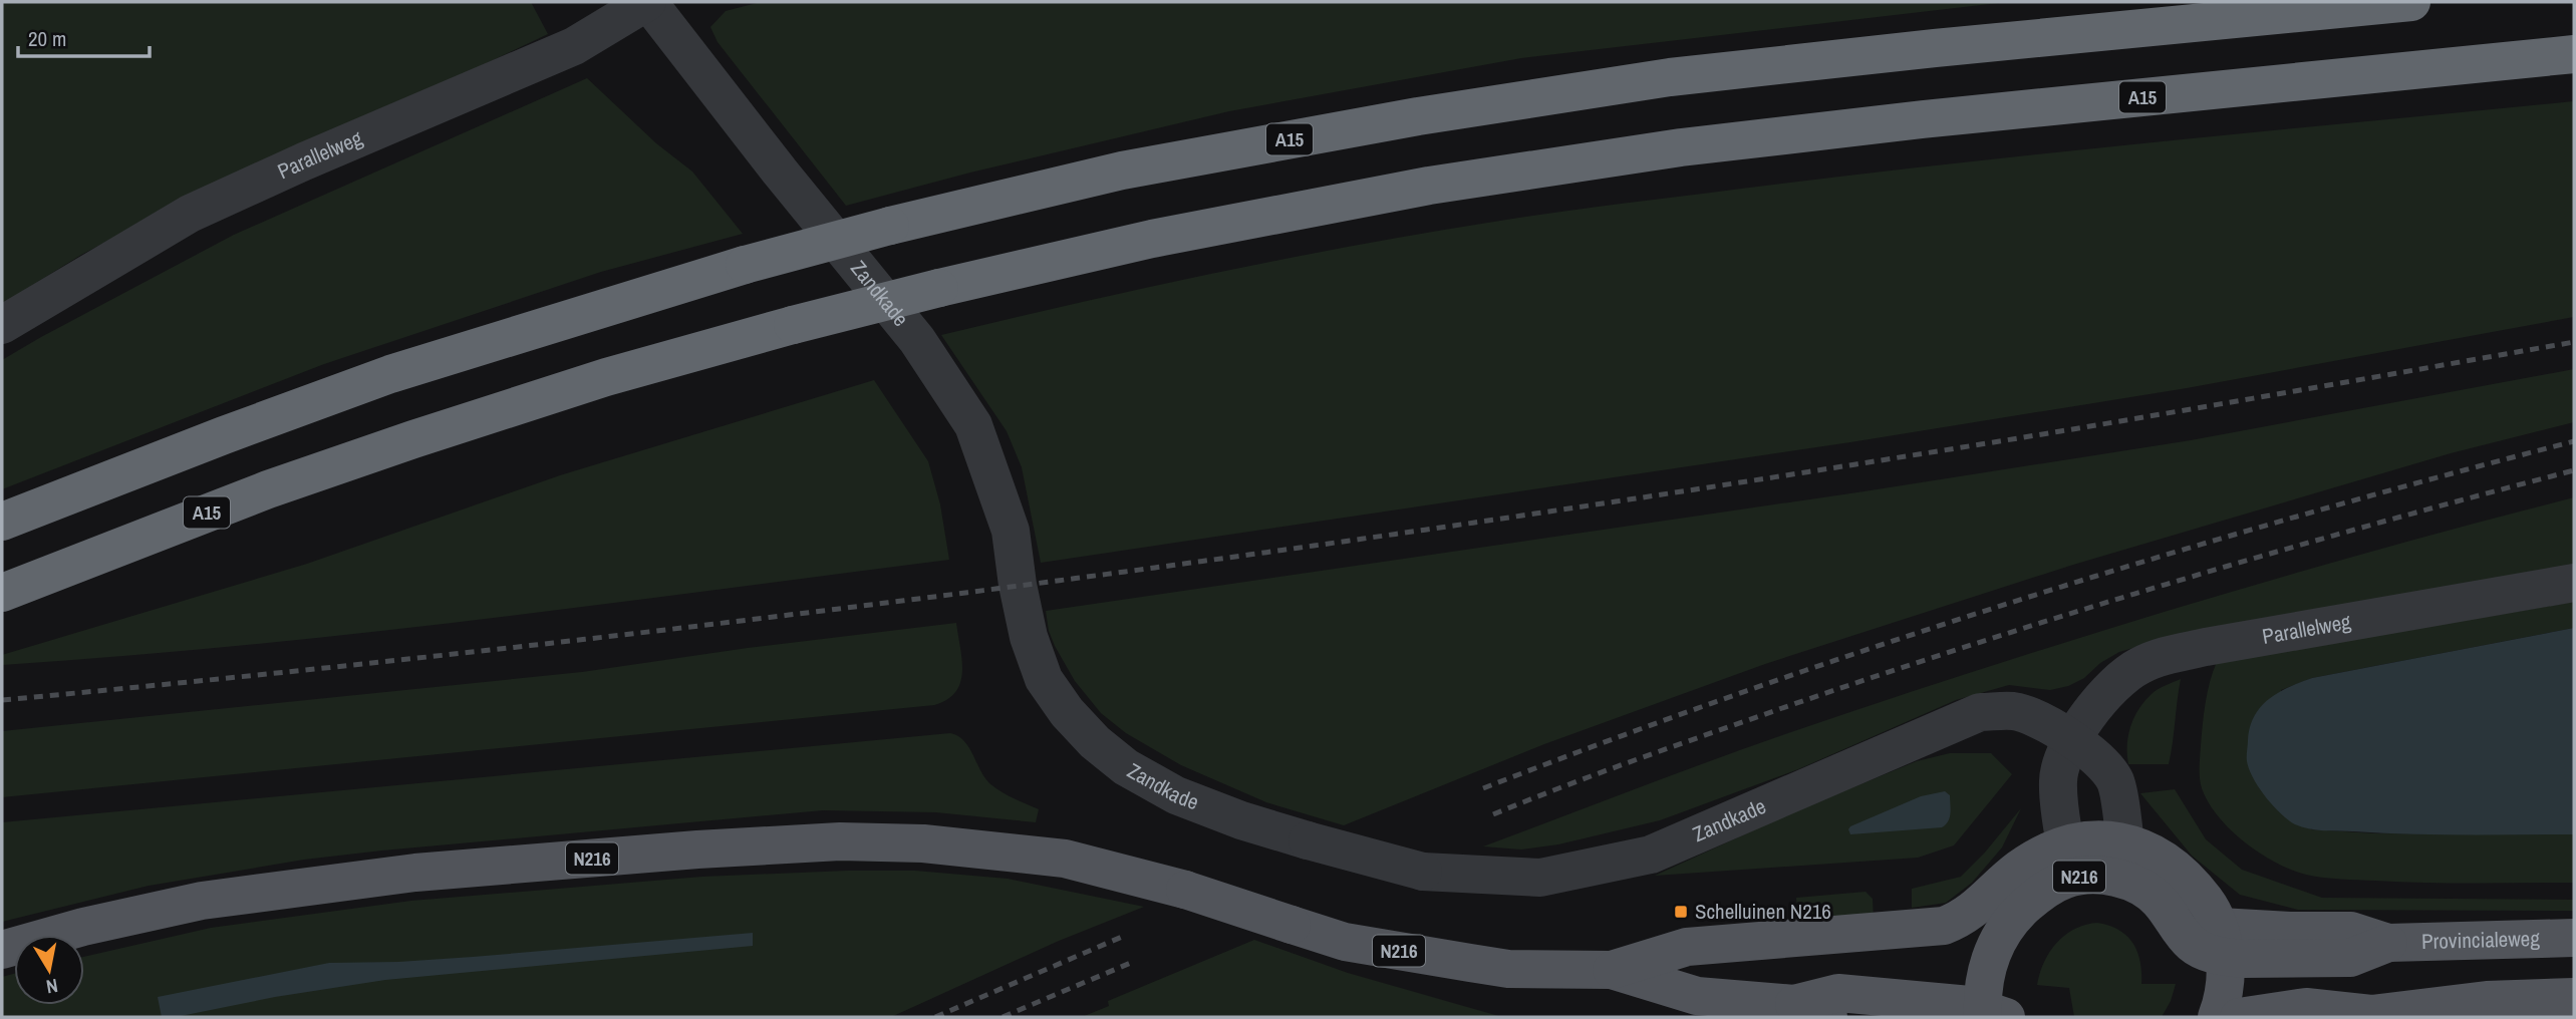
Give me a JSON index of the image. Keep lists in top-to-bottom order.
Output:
{
  "streets": {
    "highway": ["A15"],
    "main road": ["N216", "Provincialeweg"],
    "street": ["Parallelweg", "Zandkade"]
  },
  "crossings": [
    ["Parallelweg", "Zandkade"],
    ["Zandkade", "N216"],
    ["N216", "Provincialeweg"]
  ],
  "places": {
    "transit": ["Schelluinen N216"]
  },
  "scale_bar": "20 m",
  "north": "bottom"
}
